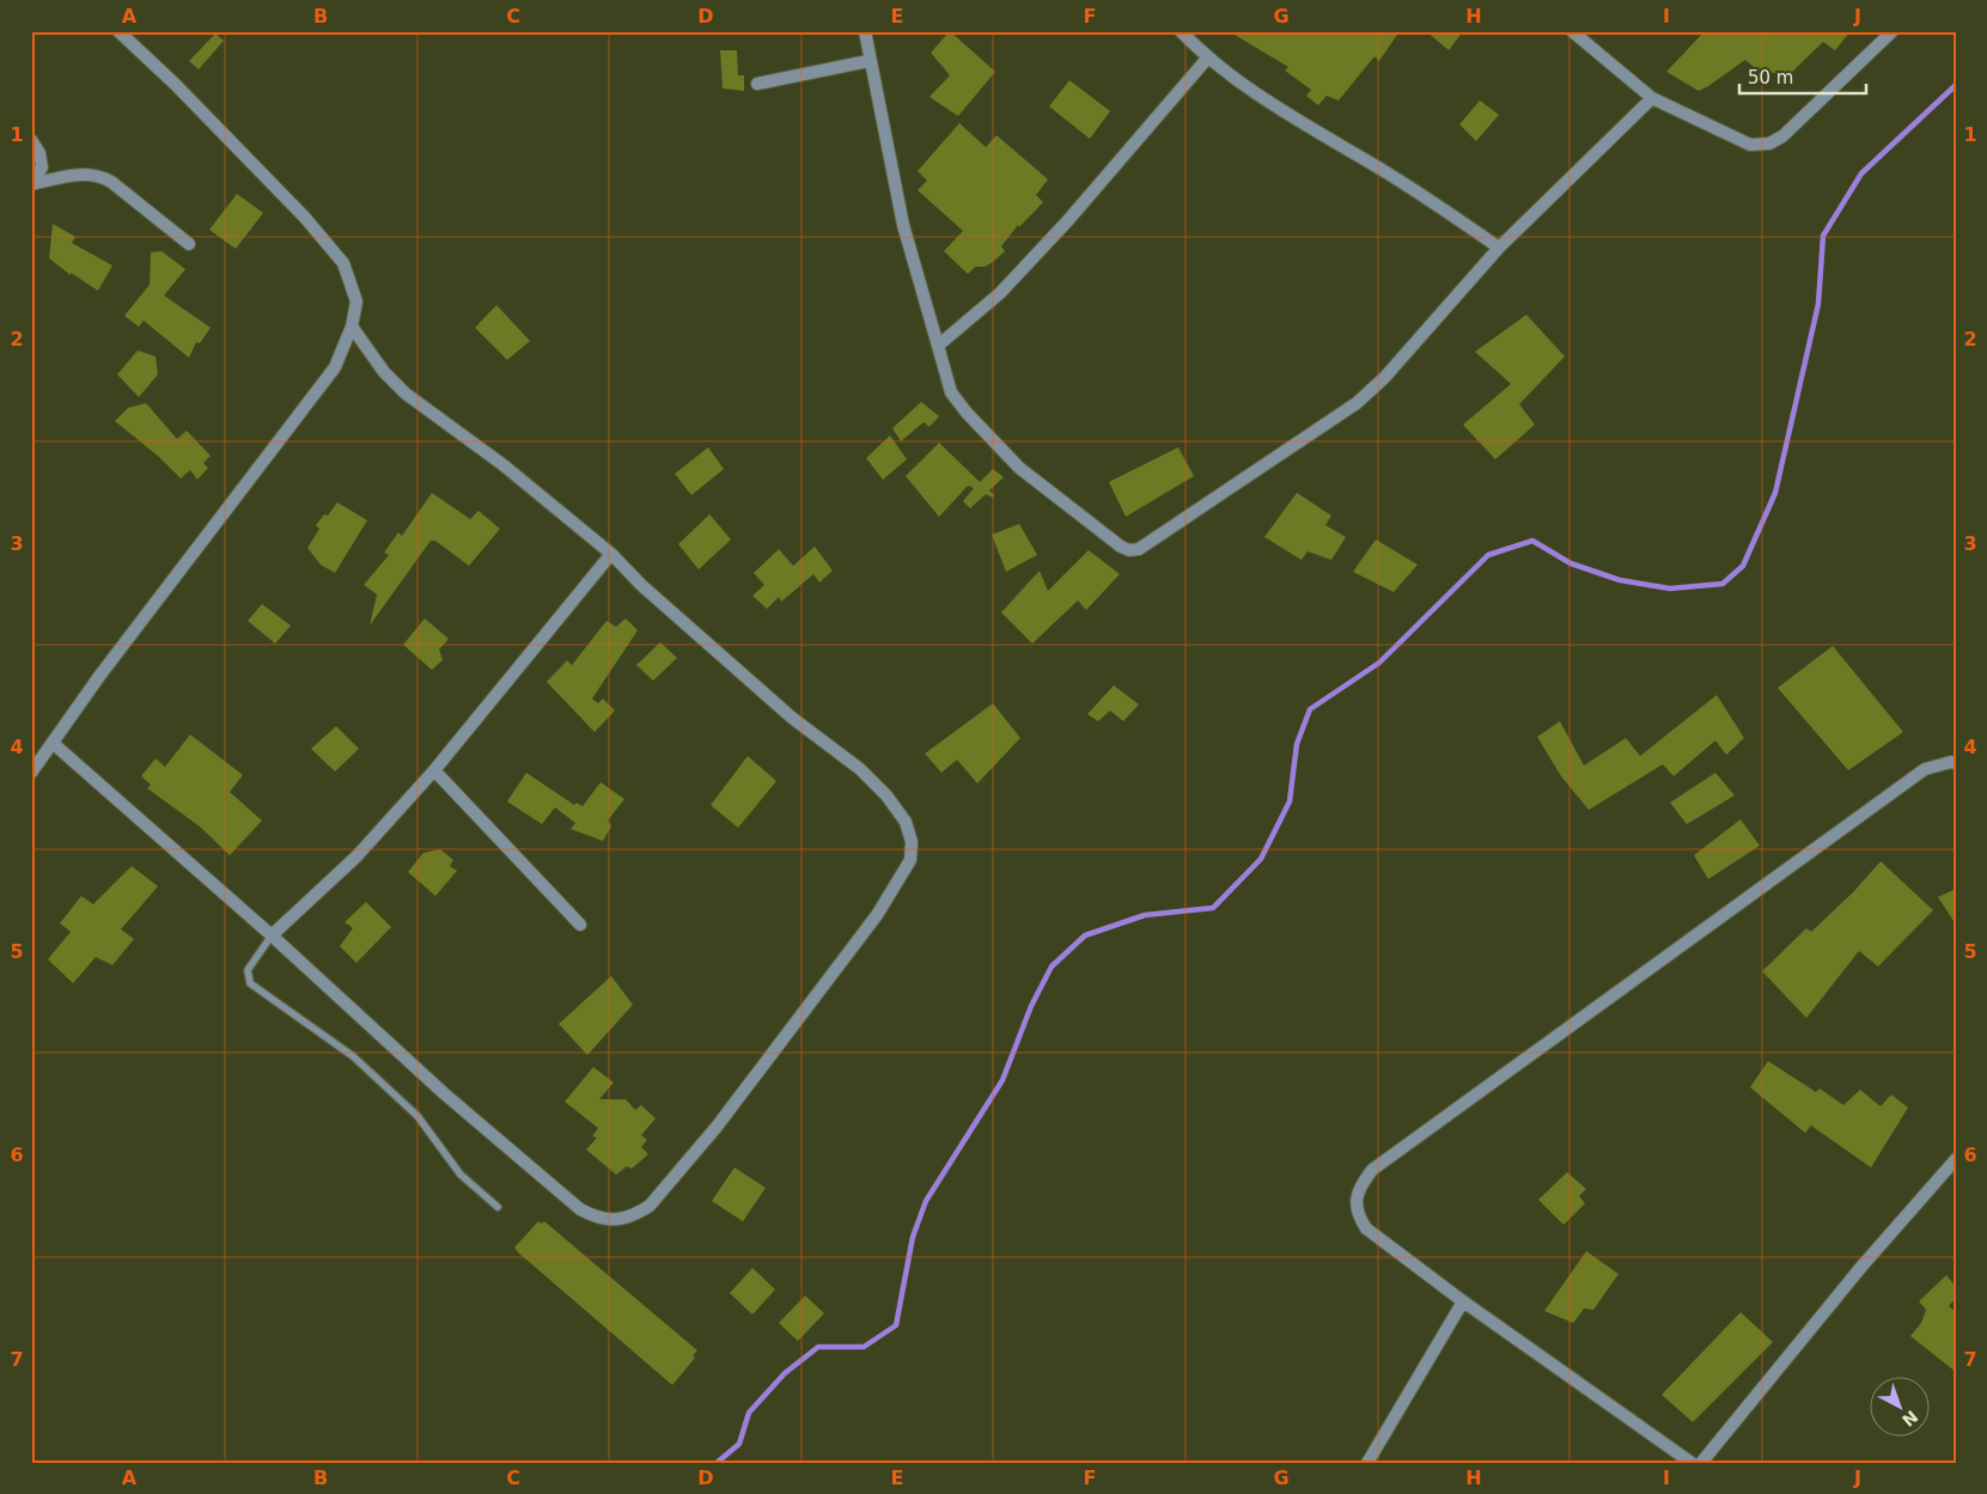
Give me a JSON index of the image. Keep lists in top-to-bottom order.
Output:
{
  "scale_bar": "50 m",
  "north": "bottom right",
  "grid": {
    "columns": [
      "A",
      "B",
      "C",
      "D",
      "E",
      "F",
      "G",
      "H",
      "I",
      "J"
    ],
    "rows": [
      "1",
      "2",
      "3",
      "4",
      "5",
      "6",
      "7"
    ]
  }
}
